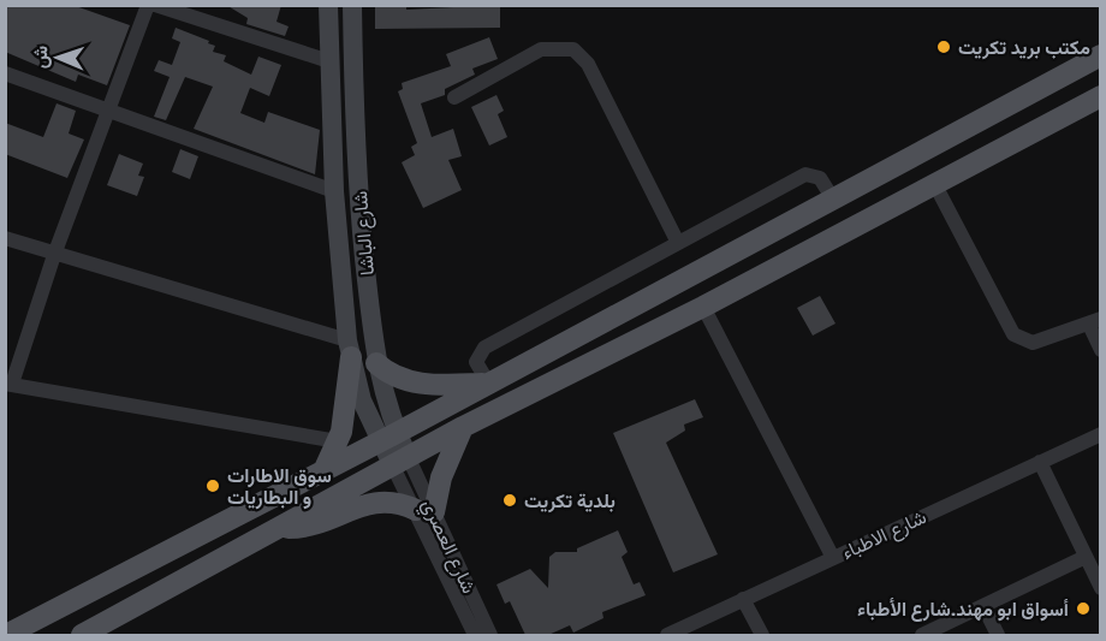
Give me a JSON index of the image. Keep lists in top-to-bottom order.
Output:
{
  "streets": {
    "main road": ["شارع الباشا"],
    "street": ["شارع الاطباء", "شارع العصري"]
  },
  "places": [
    "مكتب بريد تكريت",
    "سوق الاطارات و البطاريات",
    "بلدية تكريت",
    "أسواق ابو مهند.شارع الأطباء"
  ],
  "north": "left"
}
